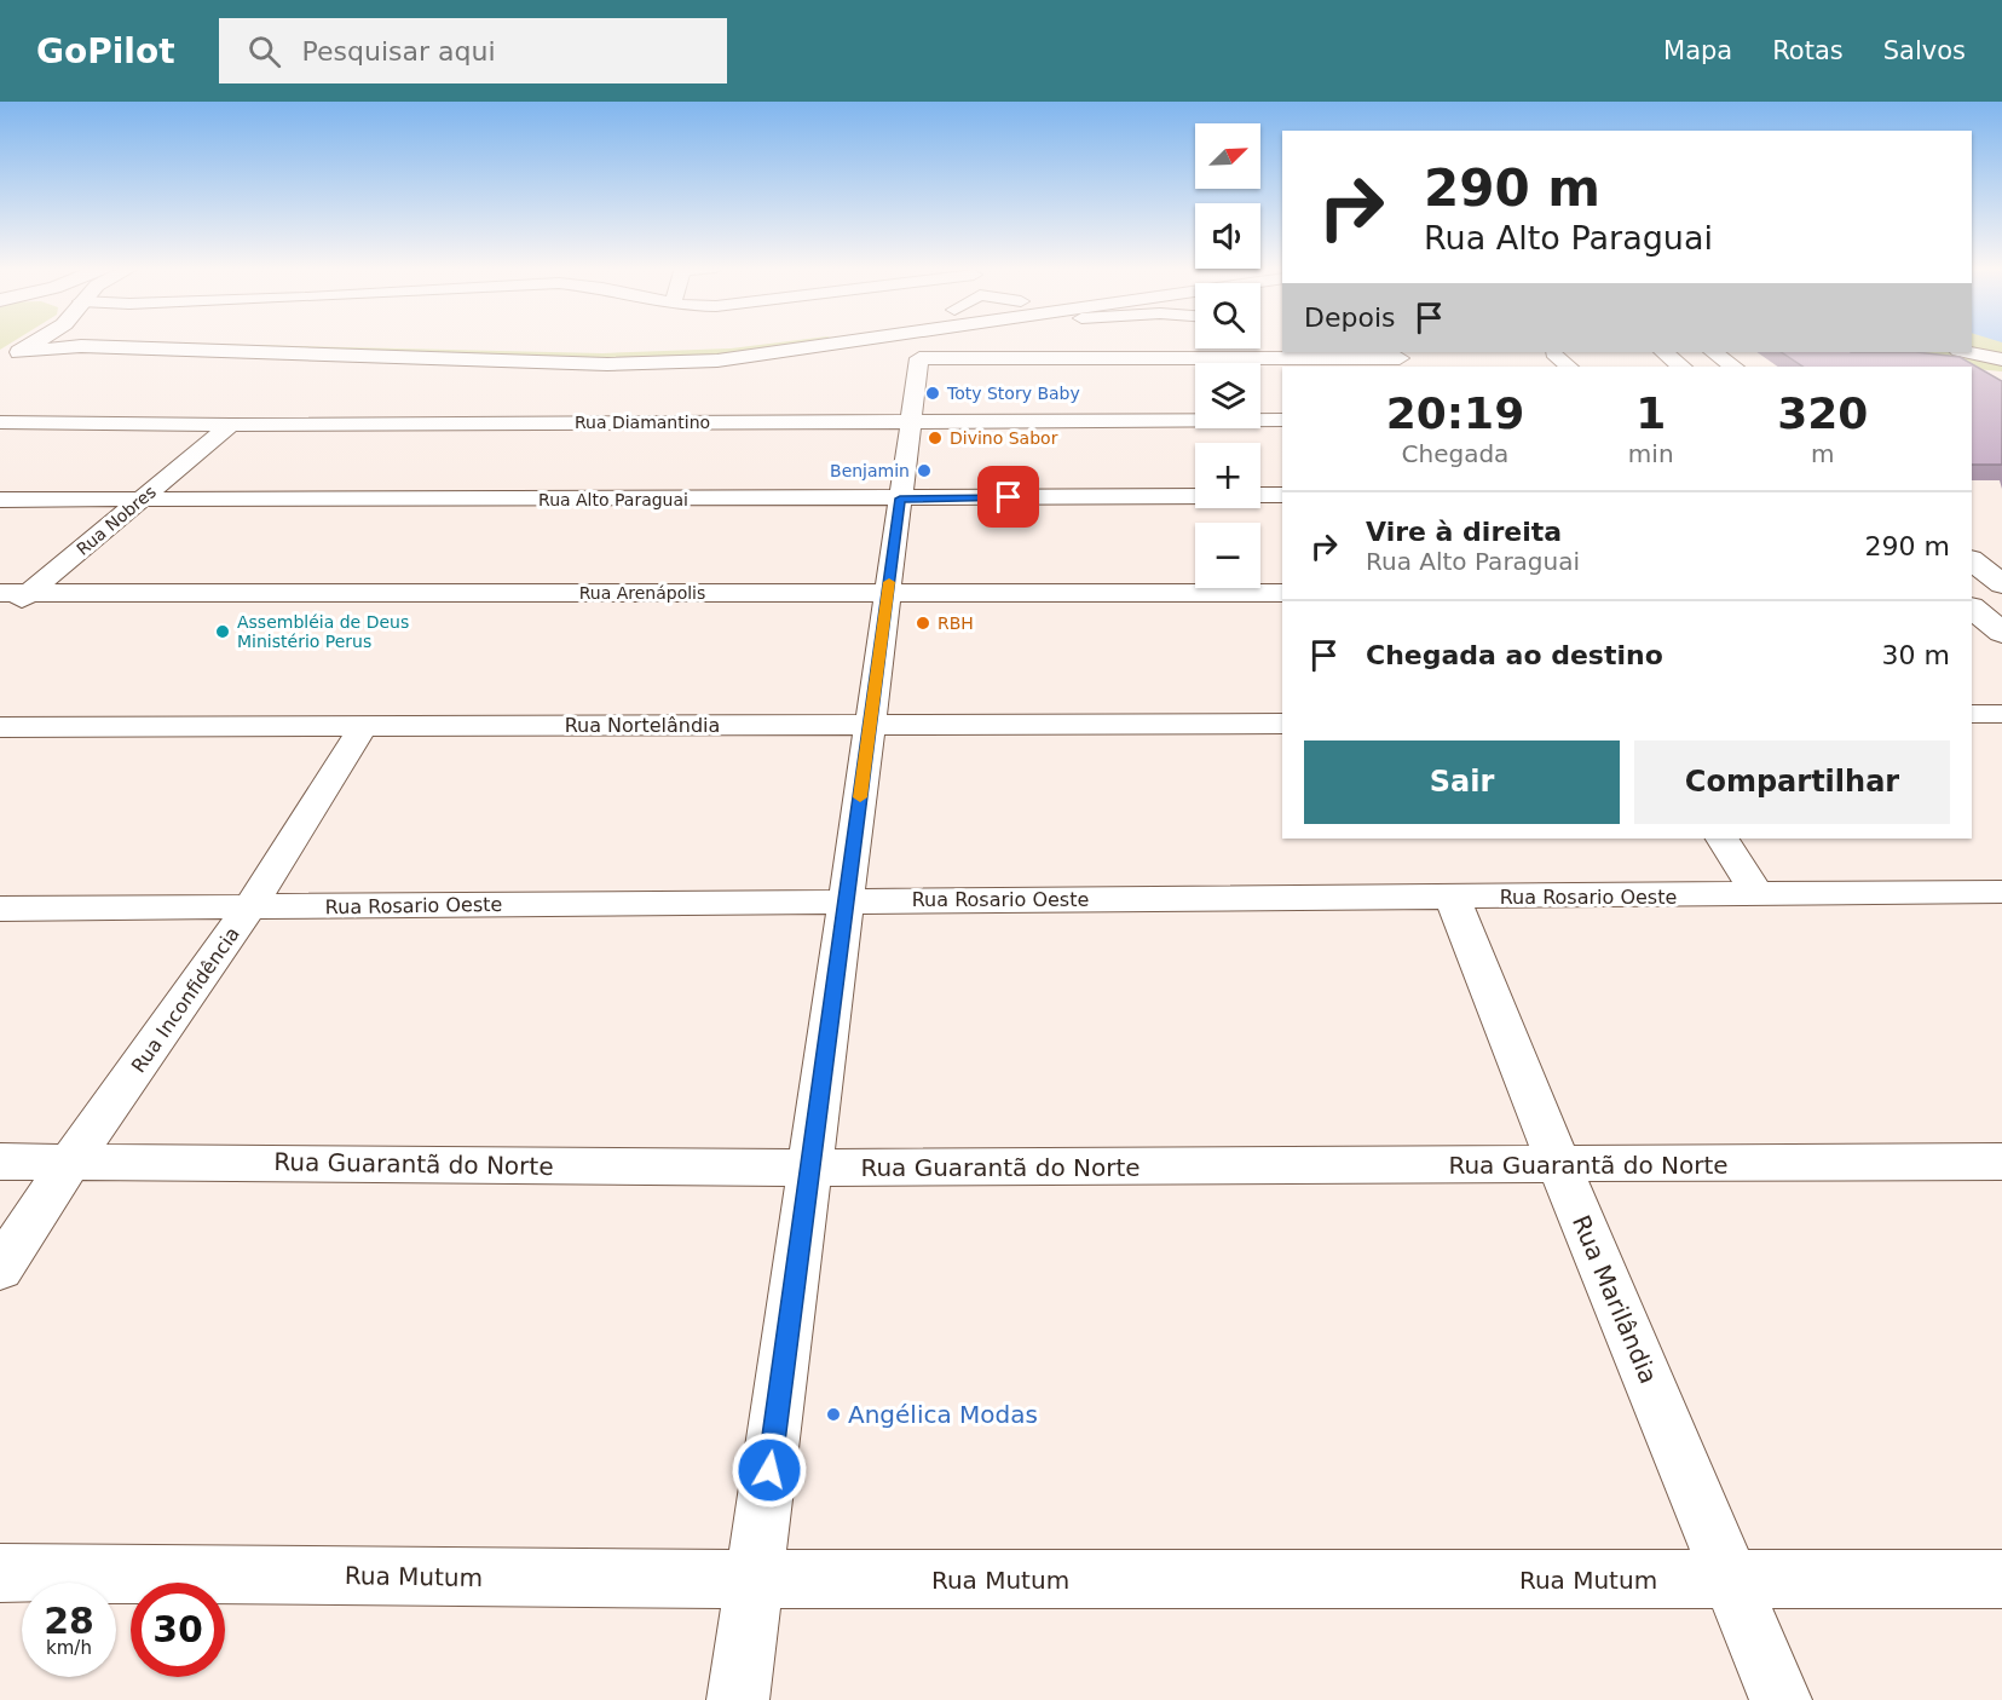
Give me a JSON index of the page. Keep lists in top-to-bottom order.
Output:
{
  "streets": {
    "street": [
      "Rua Diamantino",
      "Rua Alto Paraguai",
      "Rua Nobres",
      "Rua Arenápolis",
      "Rua Nortelândia",
      "Rua Rosario Oeste",
      "Rua Inconfidência",
      "Rua Guarantã do Norte",
      "Rua Marilândia",
      "Rua Mutum"
    ]
  },
  "crossings": [
    ["Rua Diamantino", "Rua Nobres"],
    ["Rua Alto Paraguai", "Rua Nobres"],
    ["Rua Nobres", "Rua Arenápolis"],
    ["Rua Nortelândia", "Rua Inconfidência"],
    ["Rua Rosario Oeste", "Rua Inconfidência"],
    ["Rua Rosario Oeste", "Rua Marilândia"],
    ["Rua Inconfidência", "Rua Guarantã do Norte"],
    ["Rua Guarantã do Norte", "Rua Marilândia"],
    ["Rua Marilândia", "Rua Mutum"]
  ],
  "places": [
    "Toty Story Baby",
    "Divino Sabor",
    "Benjamin",
    "RBH",
    "Assembléia de Deus Ministério Perus",
    "Angélica Modas"
  ],
  "north": "top right",
  "page": {
    "header": "GoPilot",
    "search": "Pesquisar aqui",
    "nav": ["Mapa", "Rotas", "Salvos"],
    "map_buttons": ["+", "−"],
    "turn": ["290 m", "Rua Alto Paraguai"],
    "then": "Depois",
    "eta": [
      "20:19",
      "Chegada",
      "1",
      "min",
      "320",
      "m"
    ],
    "list": [
      {
        "name": "Vire à direita",
        "note": "Rua Alto Paraguai",
        "value": "290 m"
      },
      {
        "name": "Chegada ao destino",
        "value": "30 m"
      }
    ],
    "buttons": ["Sair", "Compartilhar"],
    "speed": "28 km/h",
    "limit": "30"
  }
}
